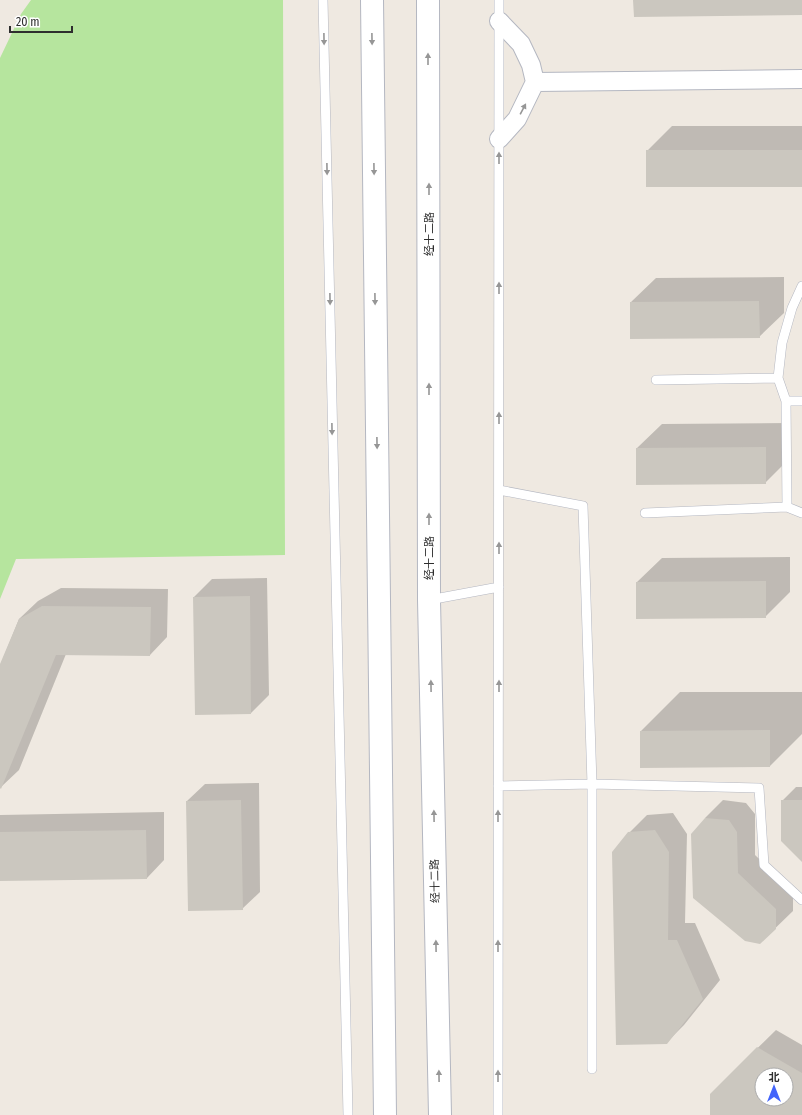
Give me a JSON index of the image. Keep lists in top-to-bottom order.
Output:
{
  "streets": {
    "main road": ["经十二路"]
  },
  "scale_bar": "20 m",
  "north": "top"
}
